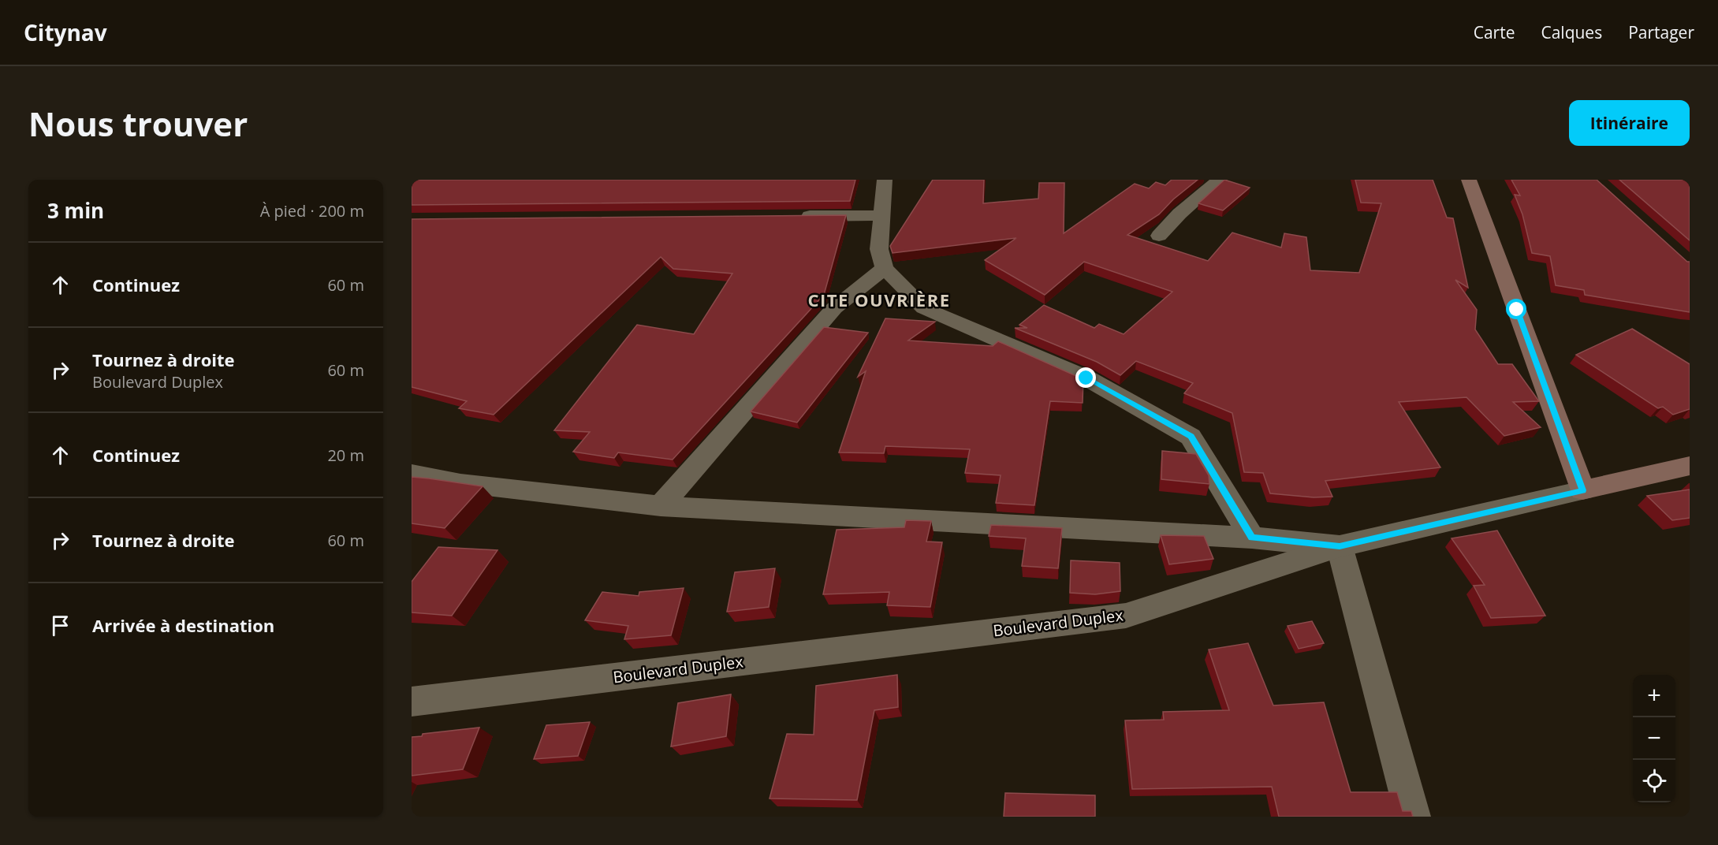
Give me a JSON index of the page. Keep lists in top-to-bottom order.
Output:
{
  "streets": {
    "main road": ["Boulevard Duplex"]
  },
  "districts": ["CITE OUVRIÈRE"],
  "page": {
    "header": "Citynav",
    "nav": ["Carte", "Calques", "Partager"],
    "buttons": "Itinéraire",
    "title": "Nous trouver",
    "heading": ["3 min", "À pied · 200 m"],
    "list": [
      ["Continuez", "60 m"],
      ["Tournez à droite", "Boulevard Duplex", "60 m"],
      ["Continuez", "20 m"],
      ["Tournez à droite", "60 m"],
      "Arrivée à destination"
    ],
    "map_buttons": ["+", "−"]
  }
}
